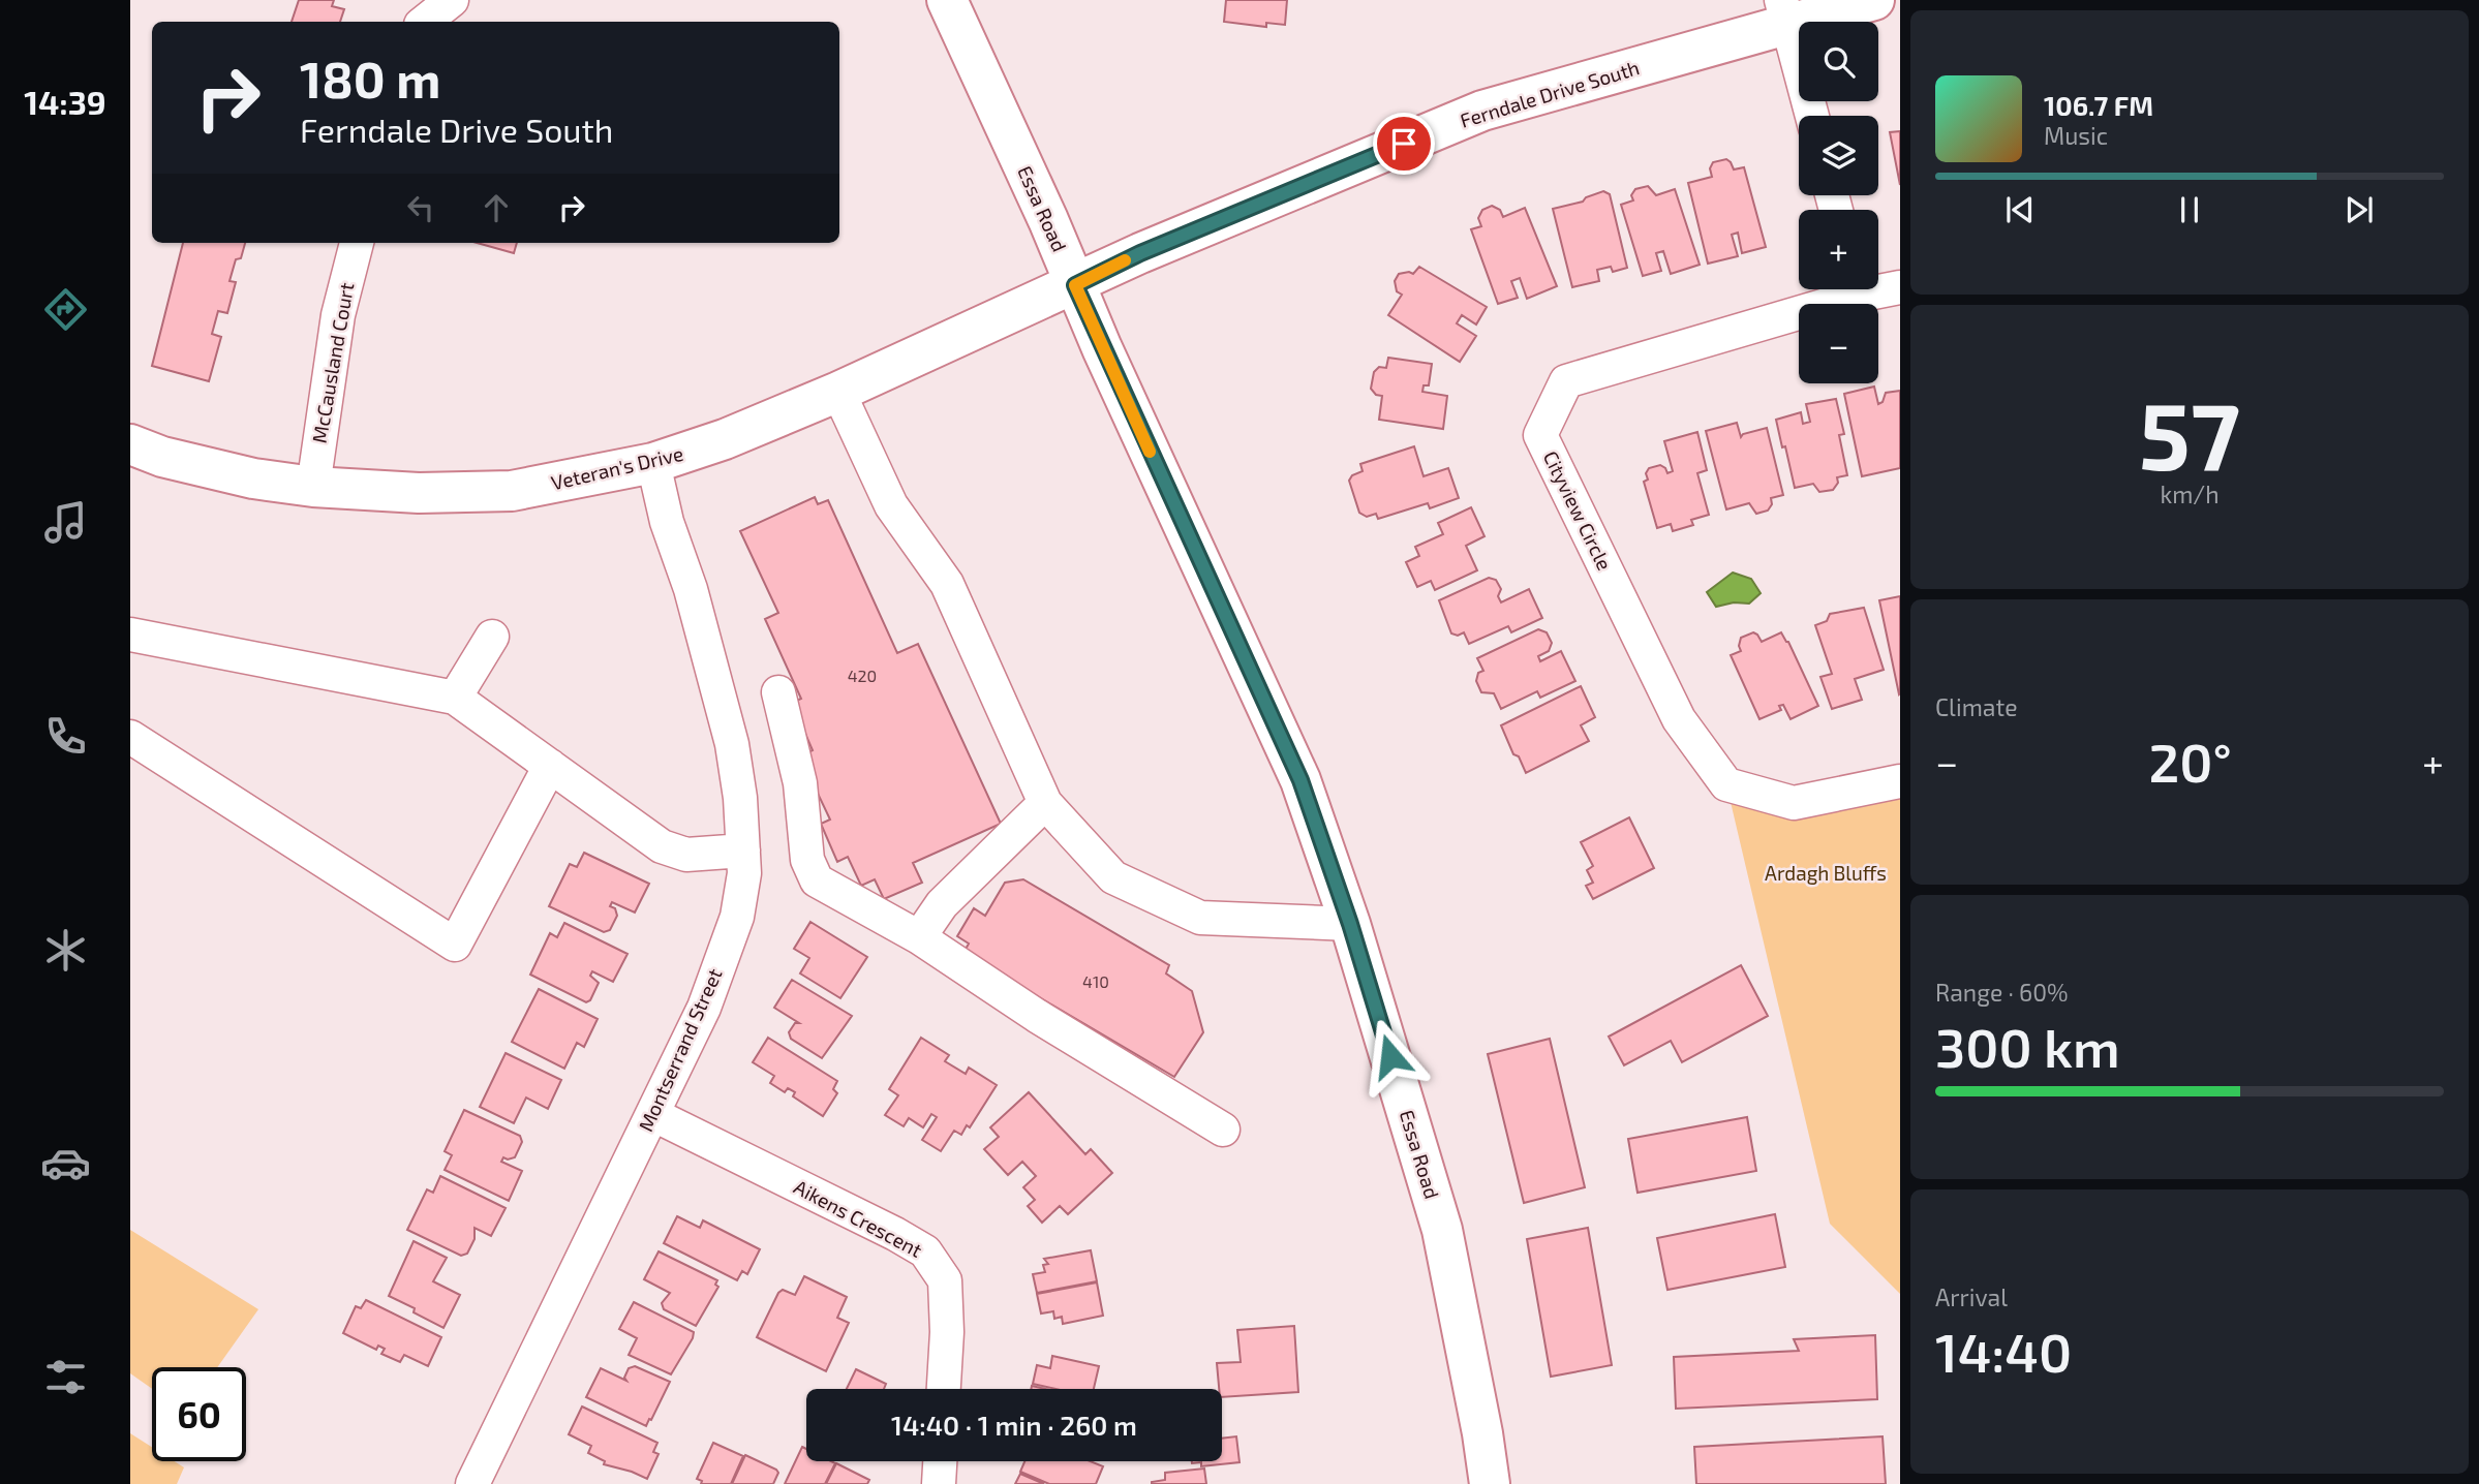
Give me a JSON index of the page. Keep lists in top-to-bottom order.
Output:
{
  "streets": {
    "main road": ["Ferndale Drive South", "Essa Road", "Veteran's Drive"],
    "street": [
      "McCausland Court",
      "Cityview Circle",
      "Montserrand Street",
      "Aikens Crescent"
    ]
  },
  "crossings": [
    ["Ferndale Drive South", "Essa Road"],
    ["Ferndale Drive South", "Veteran's Drive"],
    ["Essa Road", "Veteran's Drive"],
    ["McCausland Court", "Veteran's Drive"],
    ["Veteran's Drive", "Montserrand Street"],
    ["Montserrand Street", "Aikens Crescent"]
  ],
  "parks": ["Ardagh Bluffs"],
  "house_numbers": ["420", "410"],
  "page": {
    "tabs": "14:39",
    "map_buttons": ["+", "−"],
    "turn": ["180 m", "Ferndale Drive South"],
    "song": ["106.7 FM", "Music"],
    "tile": [
      ["57", "km/h"],
      "Climate",
      ["Range · 60%", "300 km"],
      ["Arrival", "14:40"]
    ],
    "heat": ["−", "20°", "+"],
    "limit": "60",
    "trip": "14:40 · 1 min · 260 m"
  }
}
